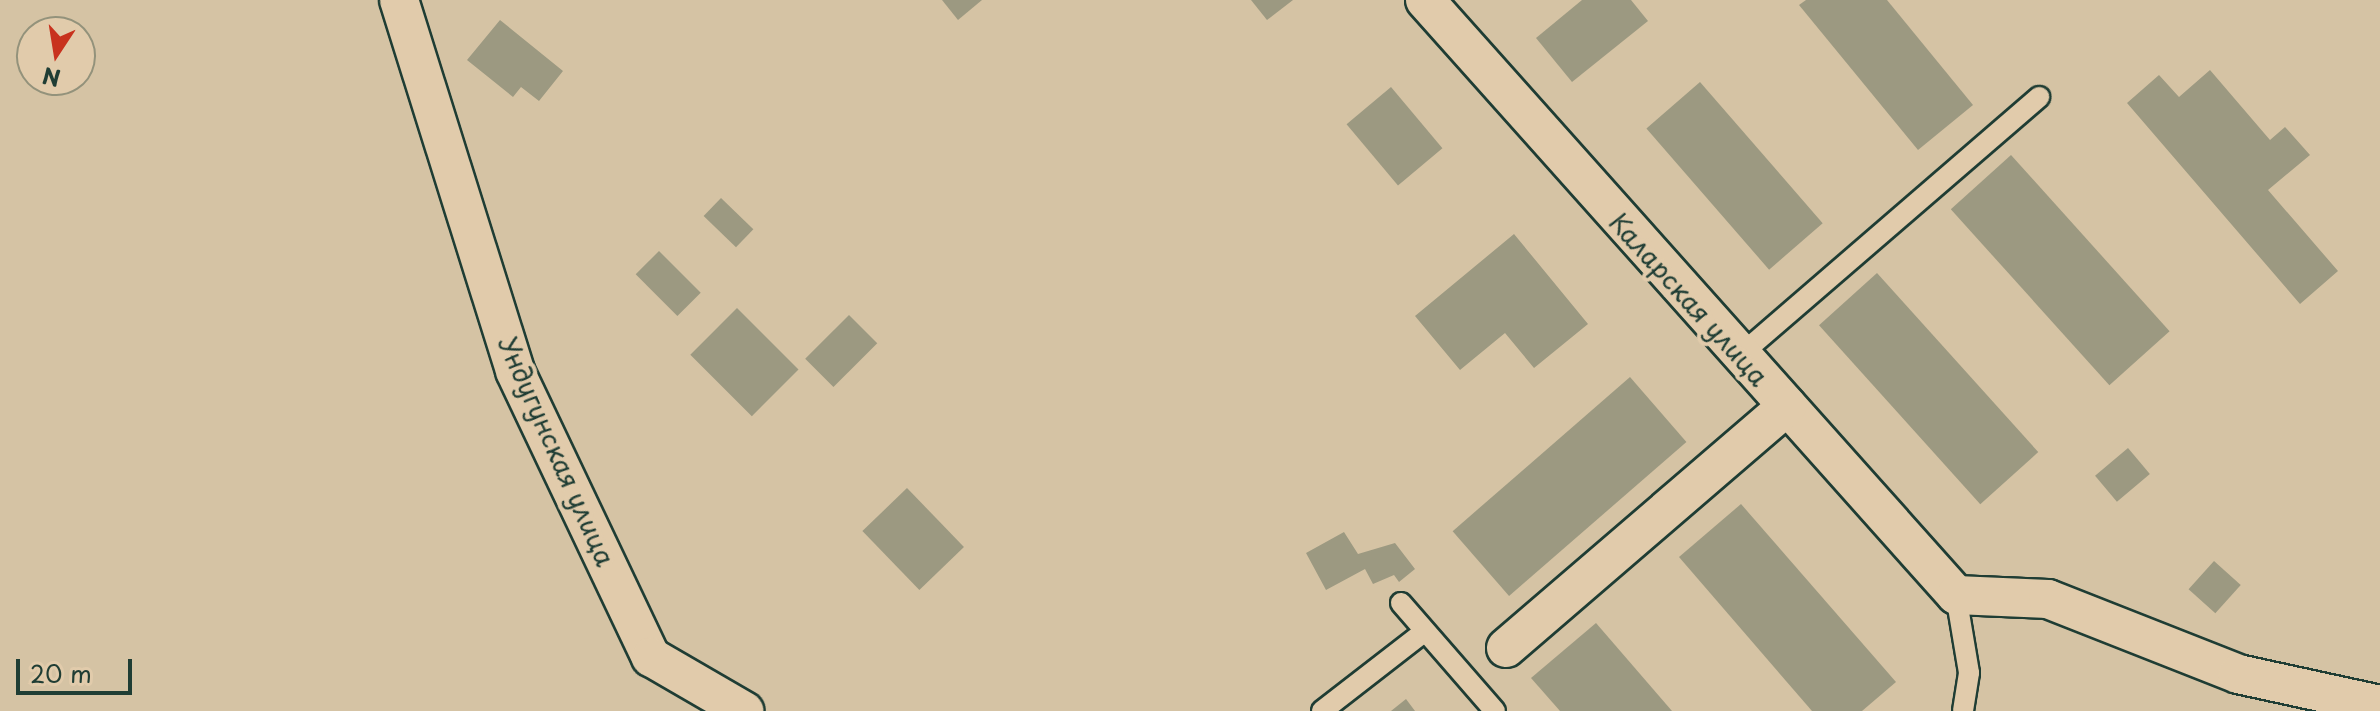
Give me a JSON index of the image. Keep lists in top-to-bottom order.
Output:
{
  "streets": {
    "street": ["Каларская улица", "Ундугунская улица"]
  },
  "scale_bar": "20 m",
  "north": "bottom"
}
